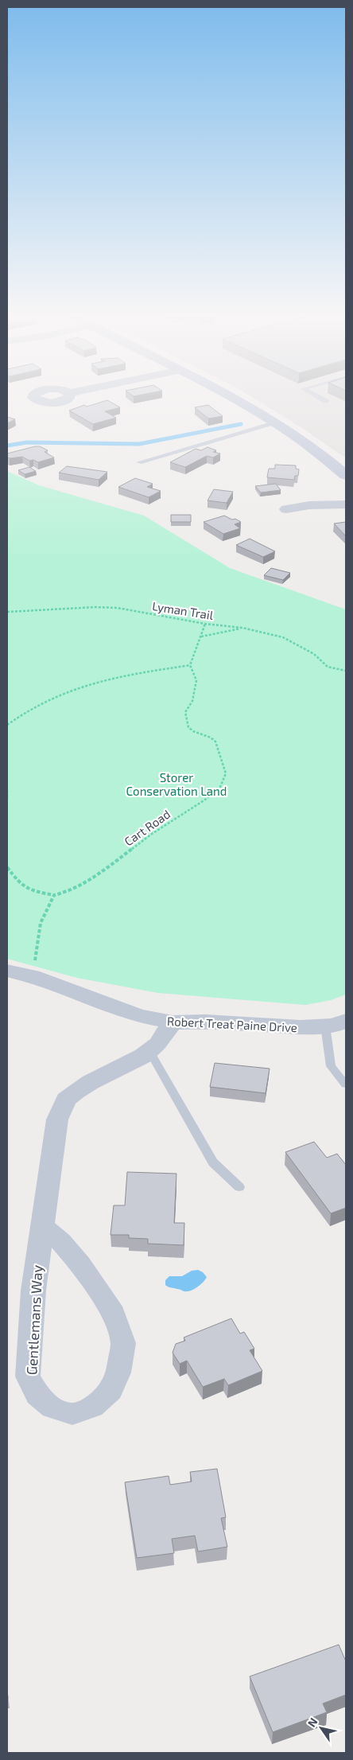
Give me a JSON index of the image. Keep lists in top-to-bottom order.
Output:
{
  "streets": {
    "street": ["Robert Treat Paine Drive", "Gentlemans Way"],
    "path": ["Lyman Trail", "Cart Road"]
  },
  "crossings": [
    ["Robert Treat Paine Drive", "Gentlemans Way"]
  ],
  "parks": ["Storer Conservation Land"],
  "north": "top left"
}
